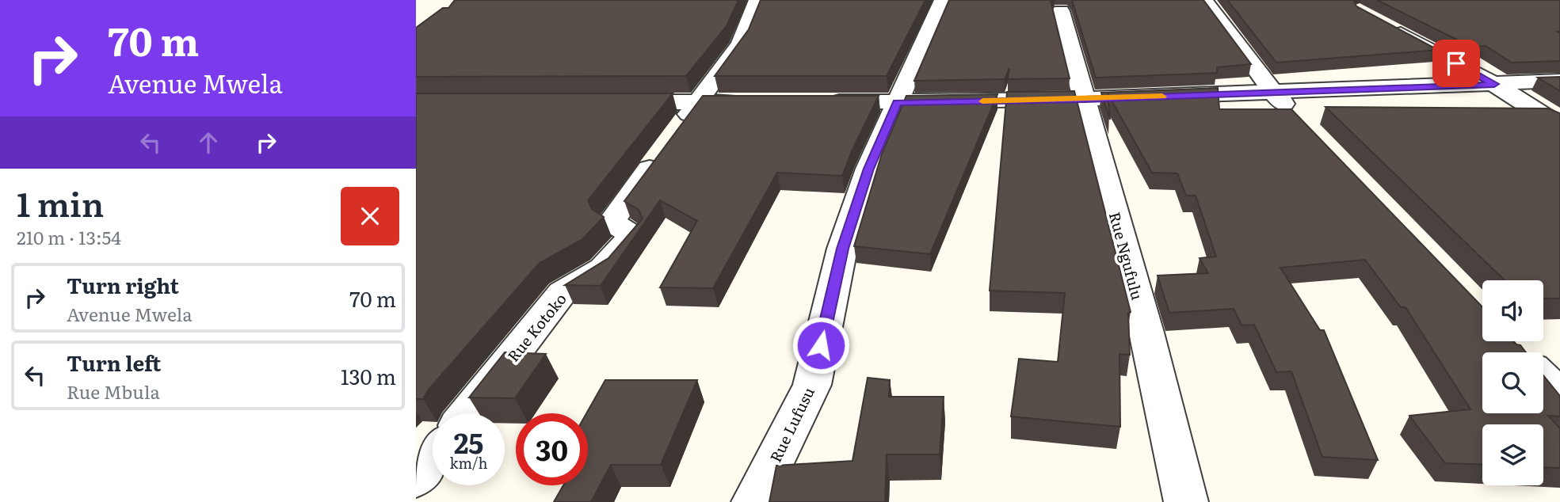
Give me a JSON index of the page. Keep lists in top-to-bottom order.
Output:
{
  "streets": {
    "street": ["Rue Ngufulu", "Rue Kotoko", "Rue Lufusu"]
  },
  "page": {
    "turn": ["70 m", "Avenue Mwela"],
    "heading": ["1 min", "210 m · 13:54"],
    "list": [
      {
        "name": "Turn right",
        "note": "Avenue Mwela",
        "value": "70 m"
      },
      {
        "name": "Turn left",
        "note": "Rue Mbula",
        "value": "130 m"
      }
    ],
    "speed": "25 km/h",
    "limit": "30"
  }
}
